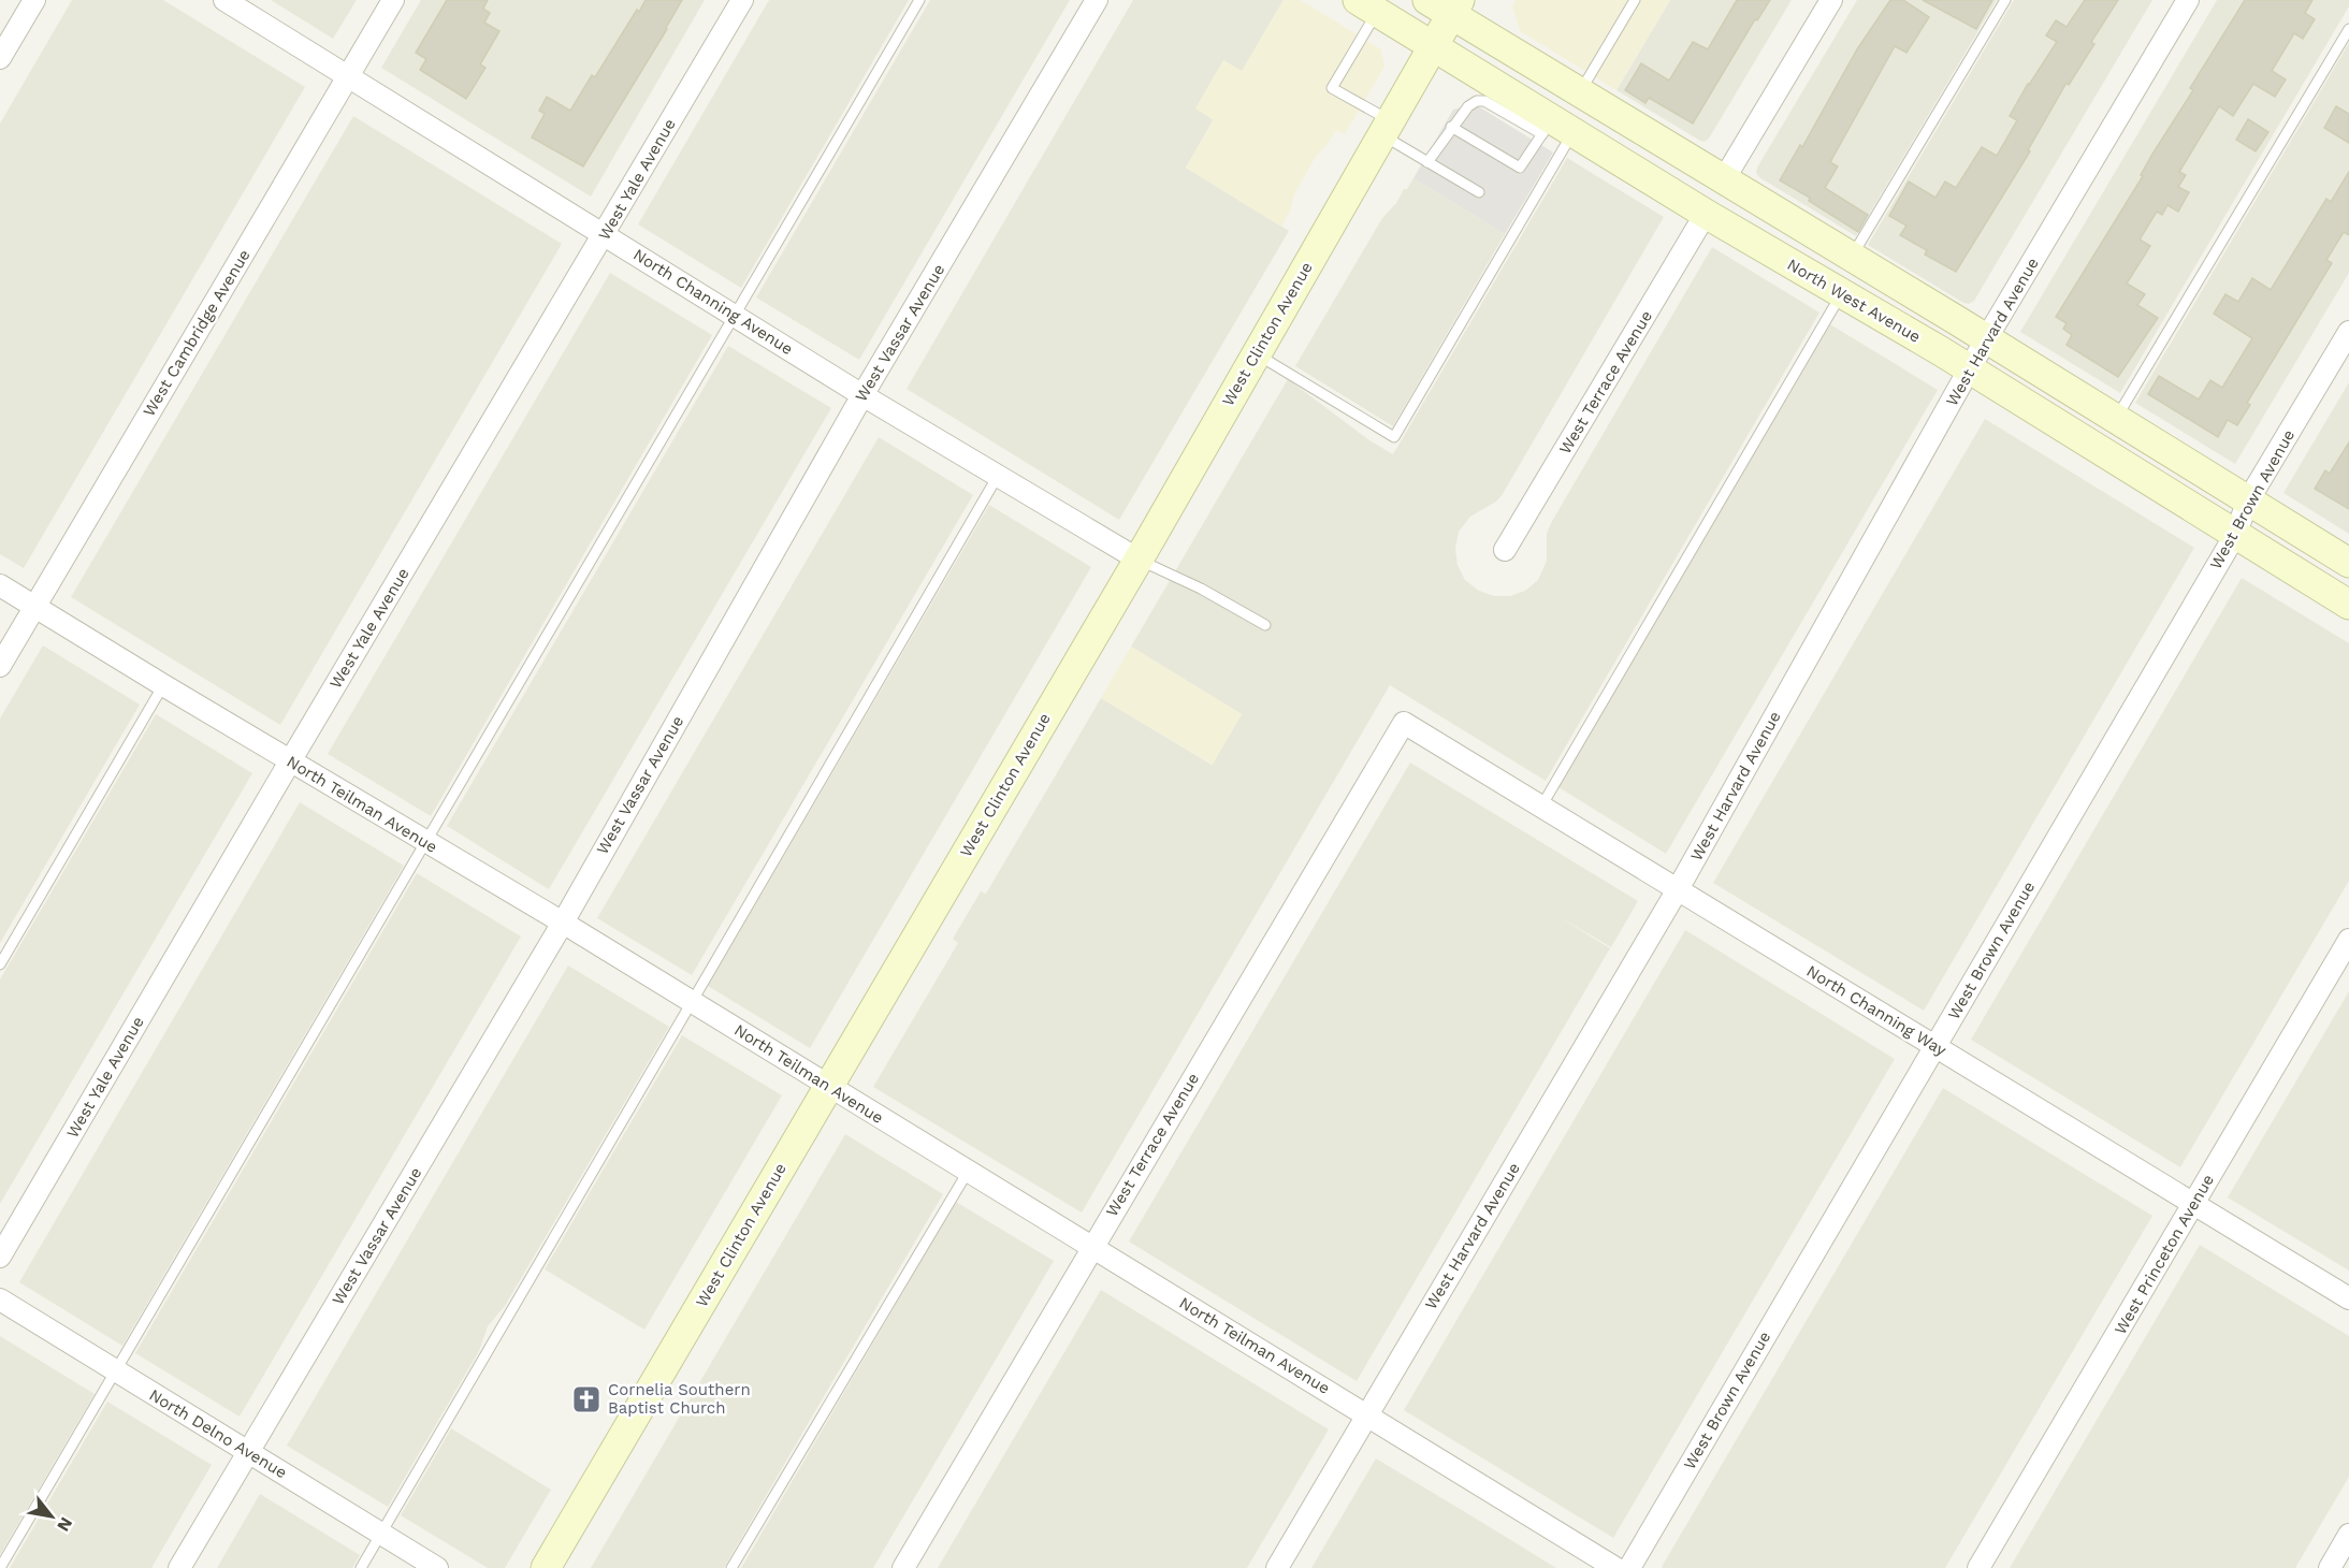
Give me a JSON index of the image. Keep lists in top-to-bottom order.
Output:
{
  "streets": {
    "main road": ["North West Avenue", "West Clinton Avenue"],
    "street": [
      "West Yale Avenue",
      "North Channing Avenue",
      "West Harvard Avenue",
      "West Cambridge Avenue",
      "West Vassar Avenue",
      "West Terrace Avenue",
      "West Brown Avenue",
      "North Teilman Avenue",
      "North Channing Way",
      "West Princeton Avenue",
      "North Delno Avenue"
    ]
  },
  "crossings": [
    ["West Yale Avenue", "North Channing Avenue"],
    ["West Yale Avenue", "North Teilman Avenue"],
    ["North West Avenue", "West Harvard Avenue"],
    ["North West Avenue", "West Clinton Avenue"],
    ["North West Avenue", "West Terrace Avenue"],
    ["North West Avenue", "West Brown Avenue"],
    ["North Channing Avenue", "West Cambridge Avenue"],
    ["North Channing Avenue", "West Vassar Avenue"],
    ["North Channing Avenue", "West Clinton Avenue"],
    ["West Harvard Avenue", "North Teilman Avenue"],
    ["West Harvard Avenue", "North Channing Way"],
    ["West Cambridge Avenue", "North Teilman Avenue"],
    ["West Vassar Avenue", "North Teilman Avenue"],
    ["West Vassar Avenue", "North Delno Avenue"],
    ["West Clinton Avenue", "North Teilman Avenue"],
    ["West Terrace Avenue", "North Teilman Avenue"],
    ["West Terrace Avenue", "North Channing Way"],
    ["West Brown Avenue", "North Channing Way"],
    ["North Channing Way", "West Princeton Avenue"]
  ],
  "places": {
    "church": ["Cornelia Southern Baptist Church"]
  },
  "north": "bottom right"
}
